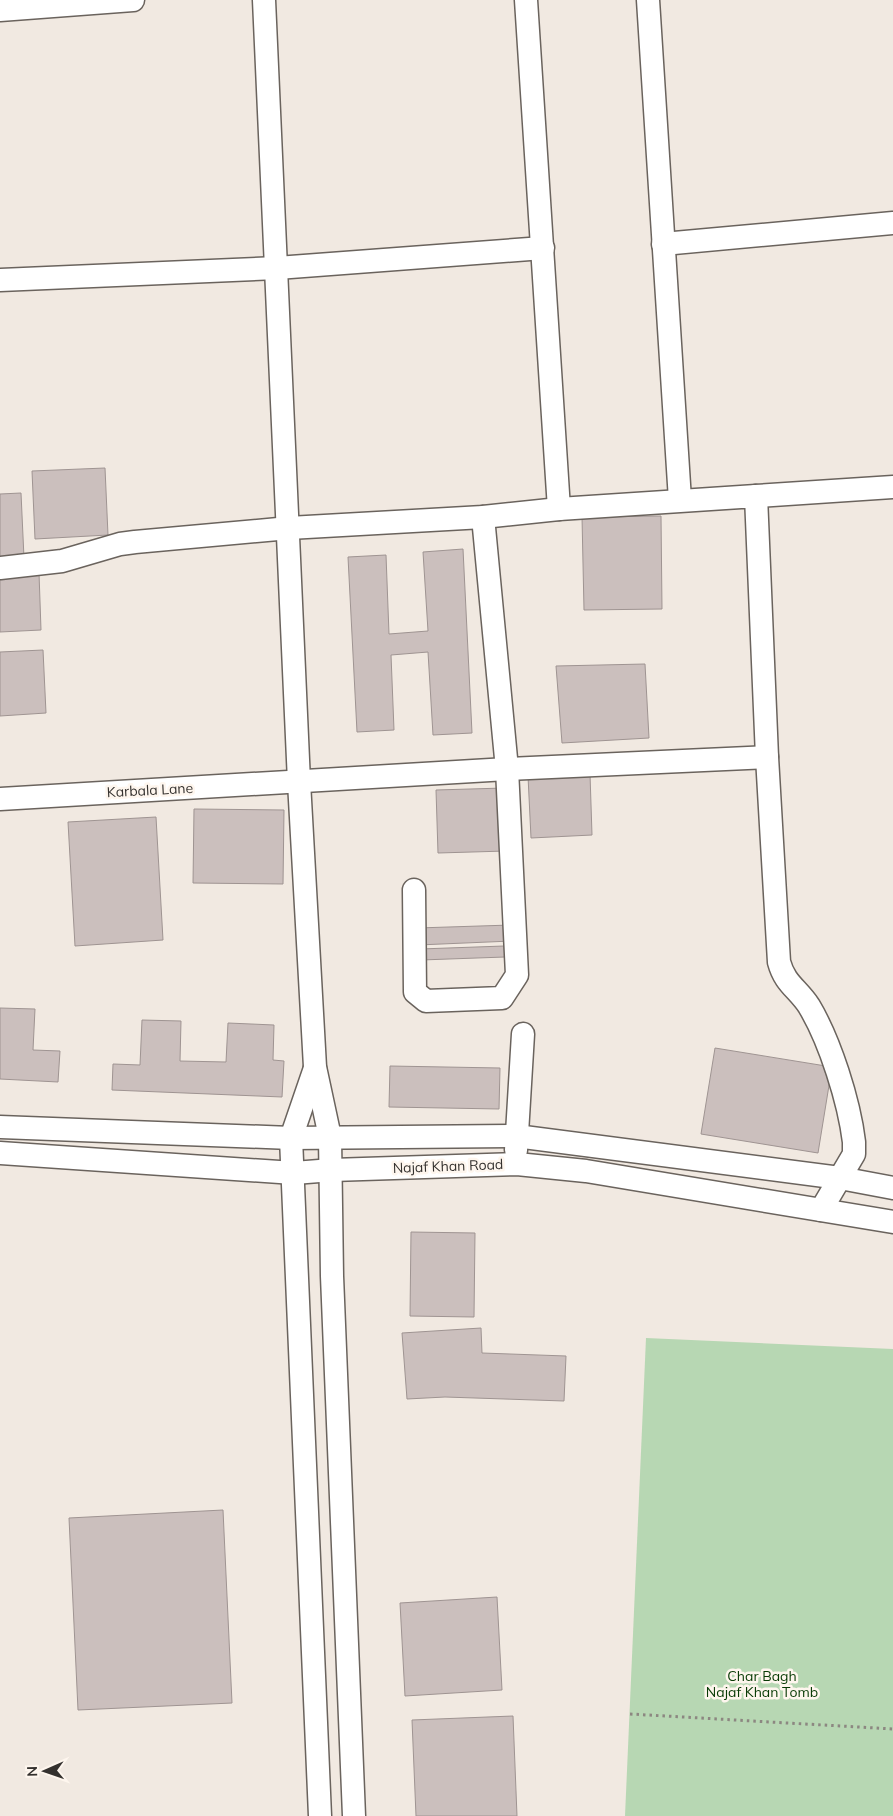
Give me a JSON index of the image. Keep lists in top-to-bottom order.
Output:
{
  "streets": {
    "street": ["Karbala Lane", "Najaf Khan Road"]
  },
  "parks": ["Char Bagh Najaf Khan Tomb"],
  "north": "left"
}
